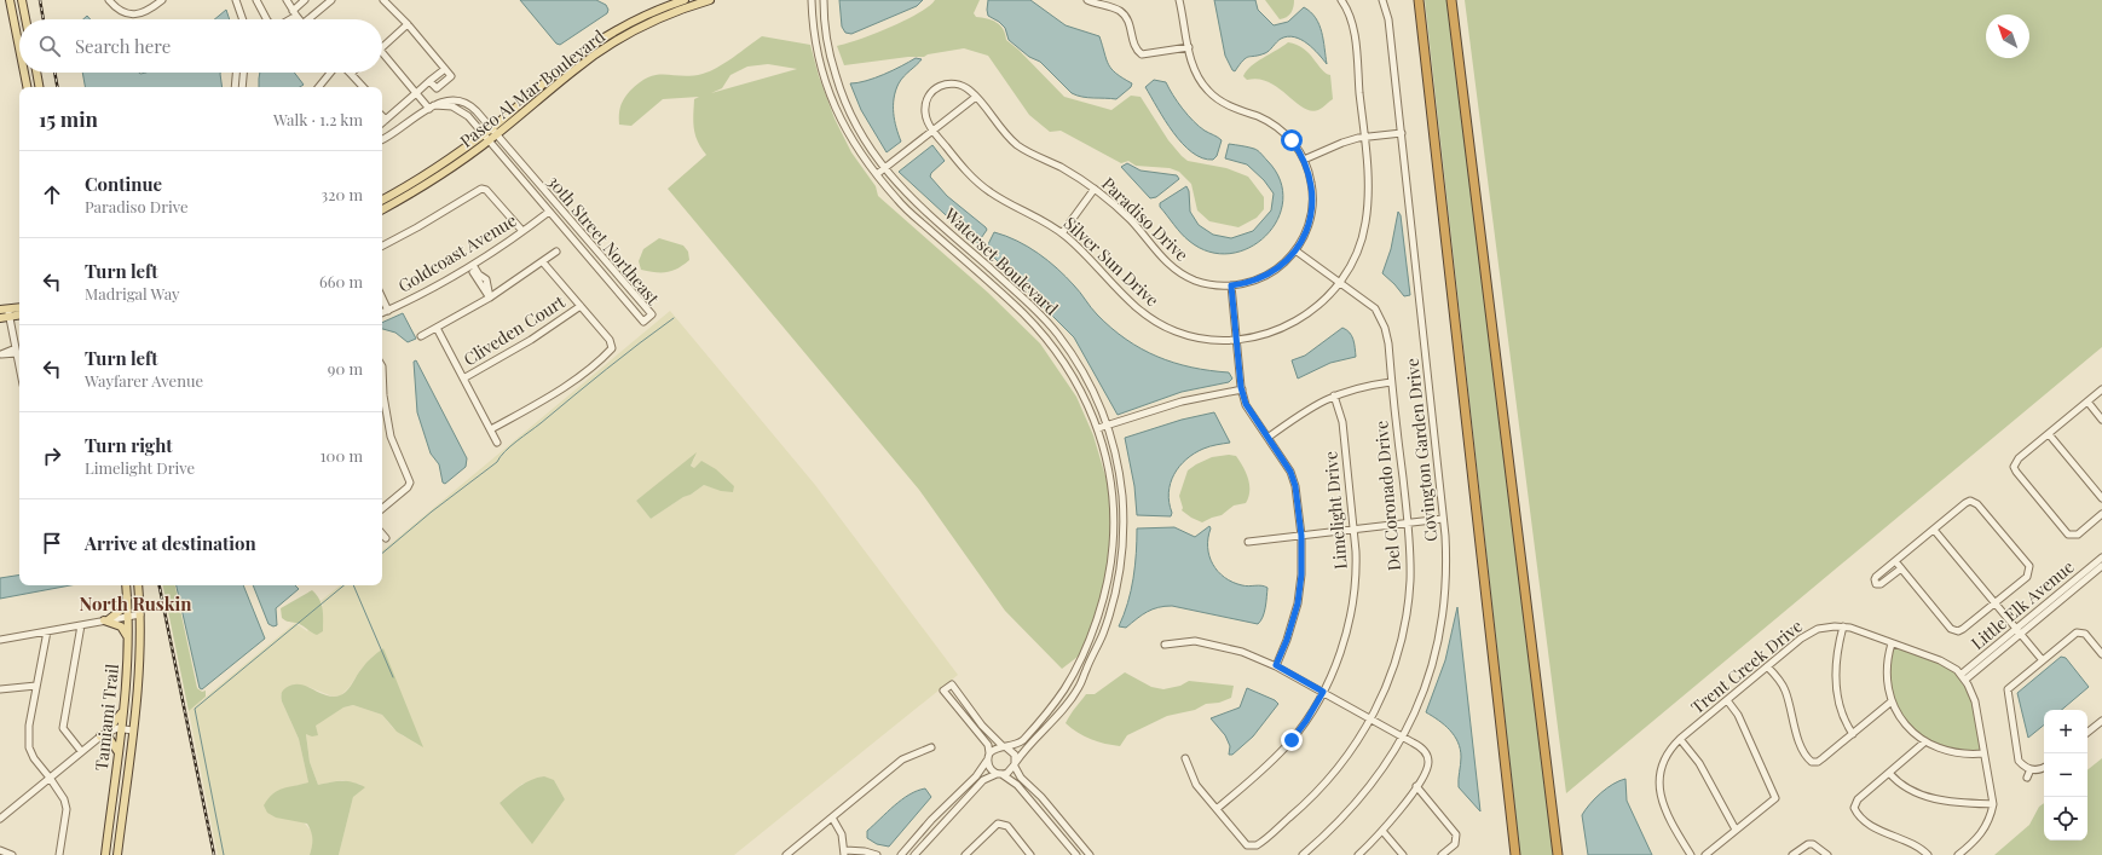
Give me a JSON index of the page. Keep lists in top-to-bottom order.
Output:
{
  "streets": {
    "main road": ["Paseo Al Mar Boulevard", "Tamiami Trail"],
    "street": [
      "Paradiso Drive",
      "30th Street Northeast",
      "Goldcoast Avenue",
      "Waterset Boulevard",
      "Silver Sun Drive",
      "Cliveden Court",
      "Covington Garden Drive",
      "Del Coronado Drive",
      "Limelight Drive",
      "Little Elk Avenue",
      "Trent Creek Drive"
    ]
  },
  "crossings": [
    ["Paseo Al Mar Boulevard", "30th Street Northeast"],
    ["Paradiso Drive", "Silver Sun Drive"],
    ["Paradiso Drive", "Del Coronado Drive"],
    ["30th Street Northeast", "Goldcoast Avenue"],
    ["Silver Sun Drive", "Del Coronado Drive"],
    ["Del Coronado Drive", "Limelight Drive"],
    ["Little Elk Avenue", "Trent Creek Drive"]
  ],
  "districts": ["North Ruskin"],
  "north": "top left",
  "page": {
    "search": "Search here",
    "heading": ["15 min", "Walk · 1.2 km"],
    "list": [
      ["Continue", "Paradiso Drive", "320 m"],
      ["Turn left", "Madrigal Way", "660 m"],
      ["Turn left", "Wayfarer Avenue", "90 m"],
      ["Turn right", "Limelight Drive", "100 m"],
      "Arrive at destination"
    ],
    "map_buttons": ["+", "−"]
  }
}
